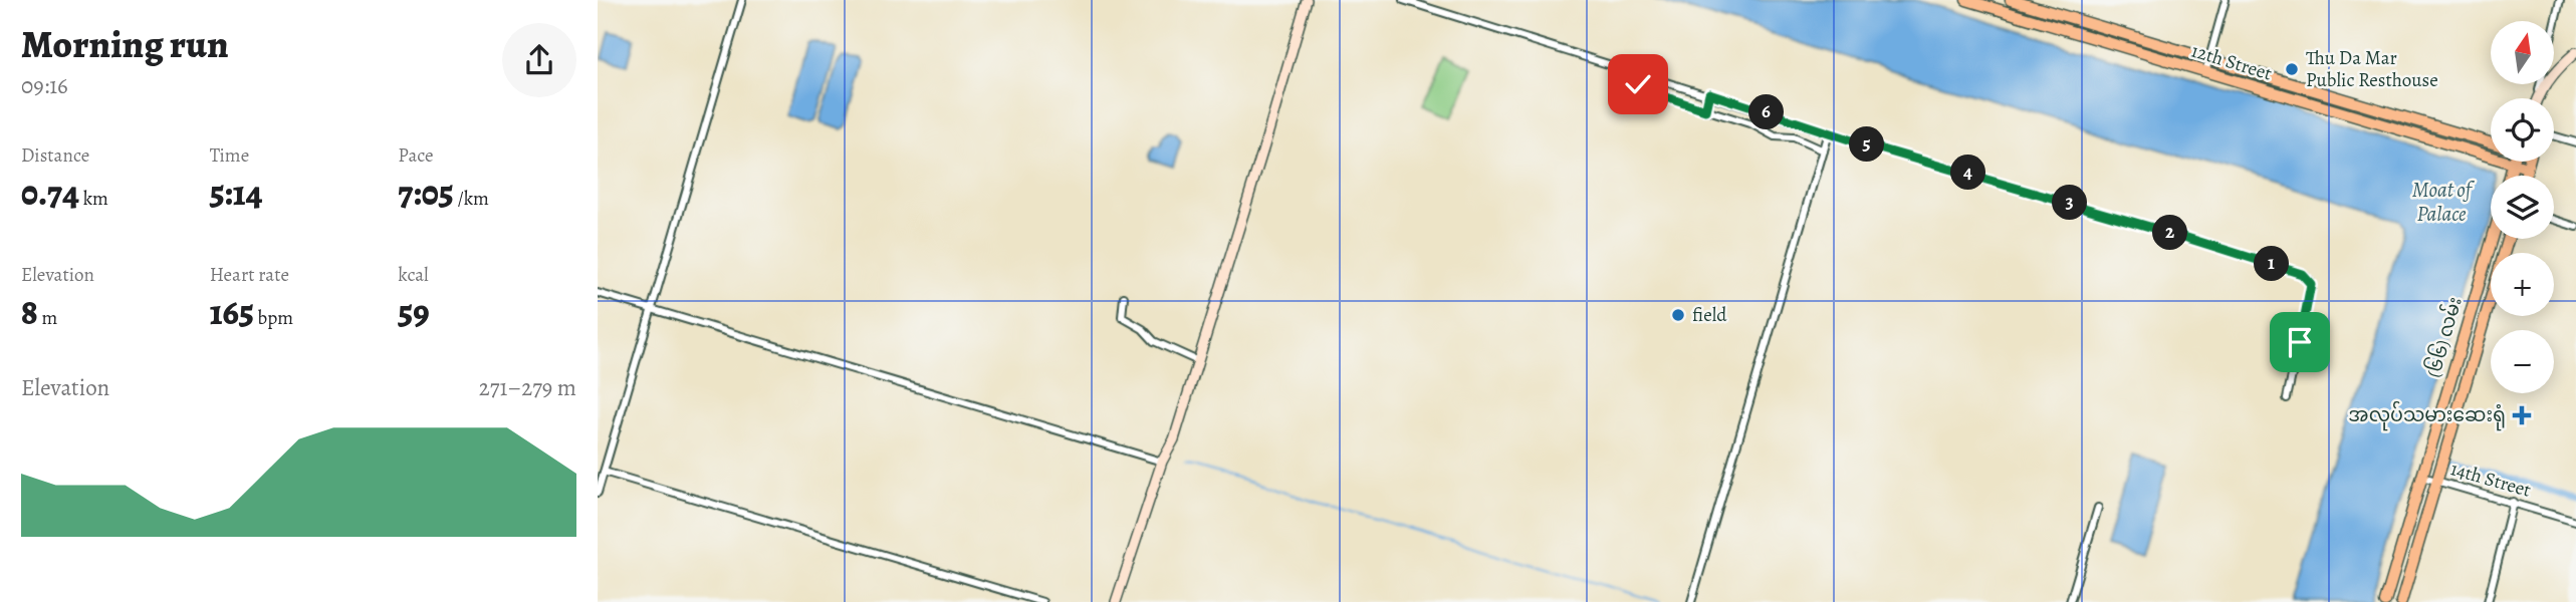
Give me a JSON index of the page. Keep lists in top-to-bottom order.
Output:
{
  "streets": {
    "main road": ["12th Street", "(၆၆) လမ်း"],
    "street": ["14th Street"]
  },
  "crossings": [
    ["(၆၆) လမ်း", "14th Street"]
  ],
  "water": ["Moat of Palace"],
  "places": {
    "other": ["Thu Da Mar Public Resthouse", "field"],
    "health": ["အလုပ်သမားဆေးရုံ"]
  },
  "north": "top",
  "page": {
    "heading": ["Morning run", "09:16"],
    "map_buttons": ["+", "−"],
    "pins": [
      "6",
      "5",
      "4",
      "3",
      "2",
      "1"
    ],
    "stats": [
      ["Distance", "0.74 km"],
      ["Time", "5:14"],
      ["Pace", "7:05 /km"],
      ["Elevation", "8 m"],
      ["Heart rate", "165 bpm"],
      ["kcal", "59"]
    ],
    "chart": ["Elevation", "271–279 m"]
  }
}
